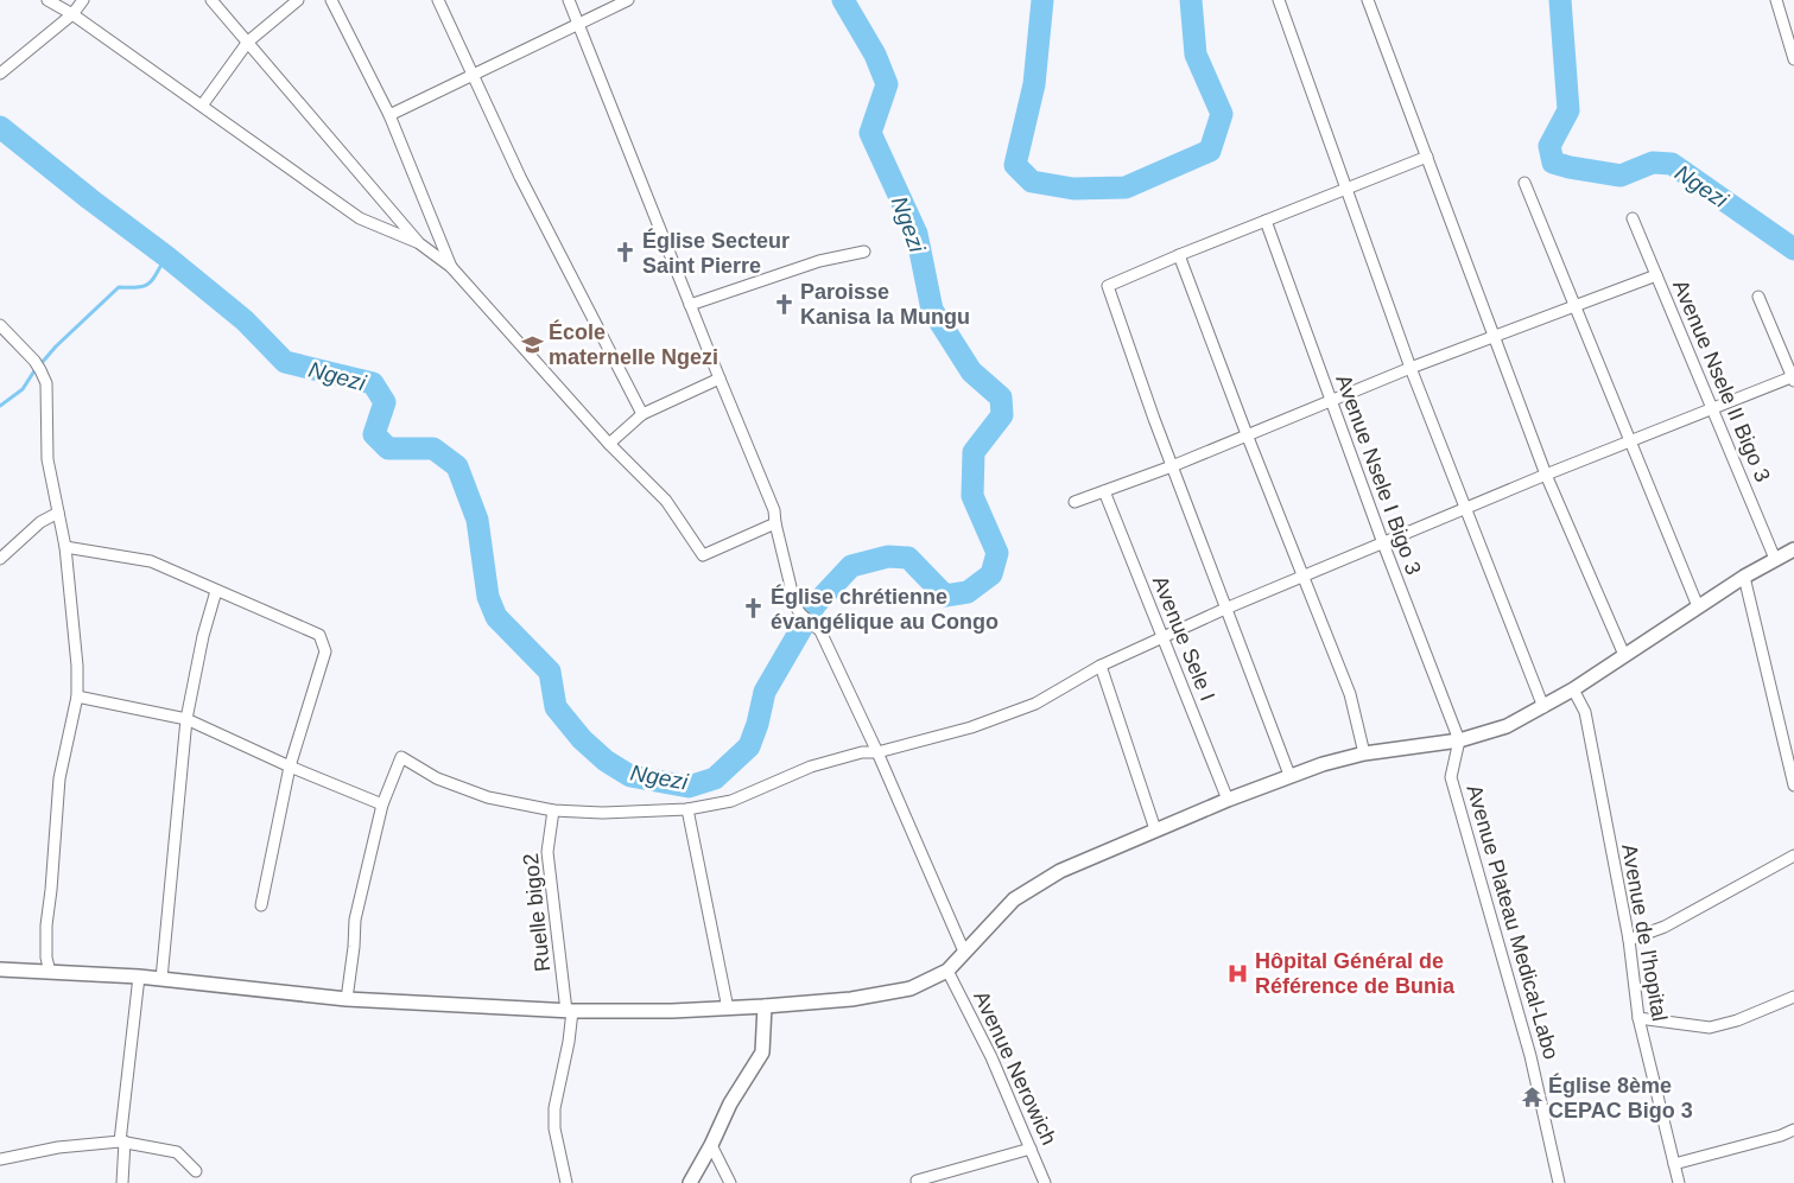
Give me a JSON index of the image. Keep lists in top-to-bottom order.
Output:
{
  "streets": {
    "street": [
      "Avenue Nsele II Bigo 3",
      "Avenue Nsele I Bigo 3",
      "Avenue Sele I",
      "Ruelle bigo2",
      "Avenue Plateau Medical-Labo",
      "Avenue de l'hopital",
      "Avenue Nerowich"
    ]
  },
  "crossings": [
    ["Avenue Nsele I Bigo 3", "Avenue Plateau Medical-Labo"]
  ],
  "water": ["Ngezi"],
  "places": {
    "church": ["Église Secteur Saint Pierre", "Paroisse Kanisa la Mungu", "Église chrétienne évangélique au Congo"],
    "school or university": ["École maternelle Ngezi"],
    "hospital": ["Hôpital Général de Référence de Bunia"],
    "temple": ["Église 8ème CEPAC Bigo 3"]
  }
}
